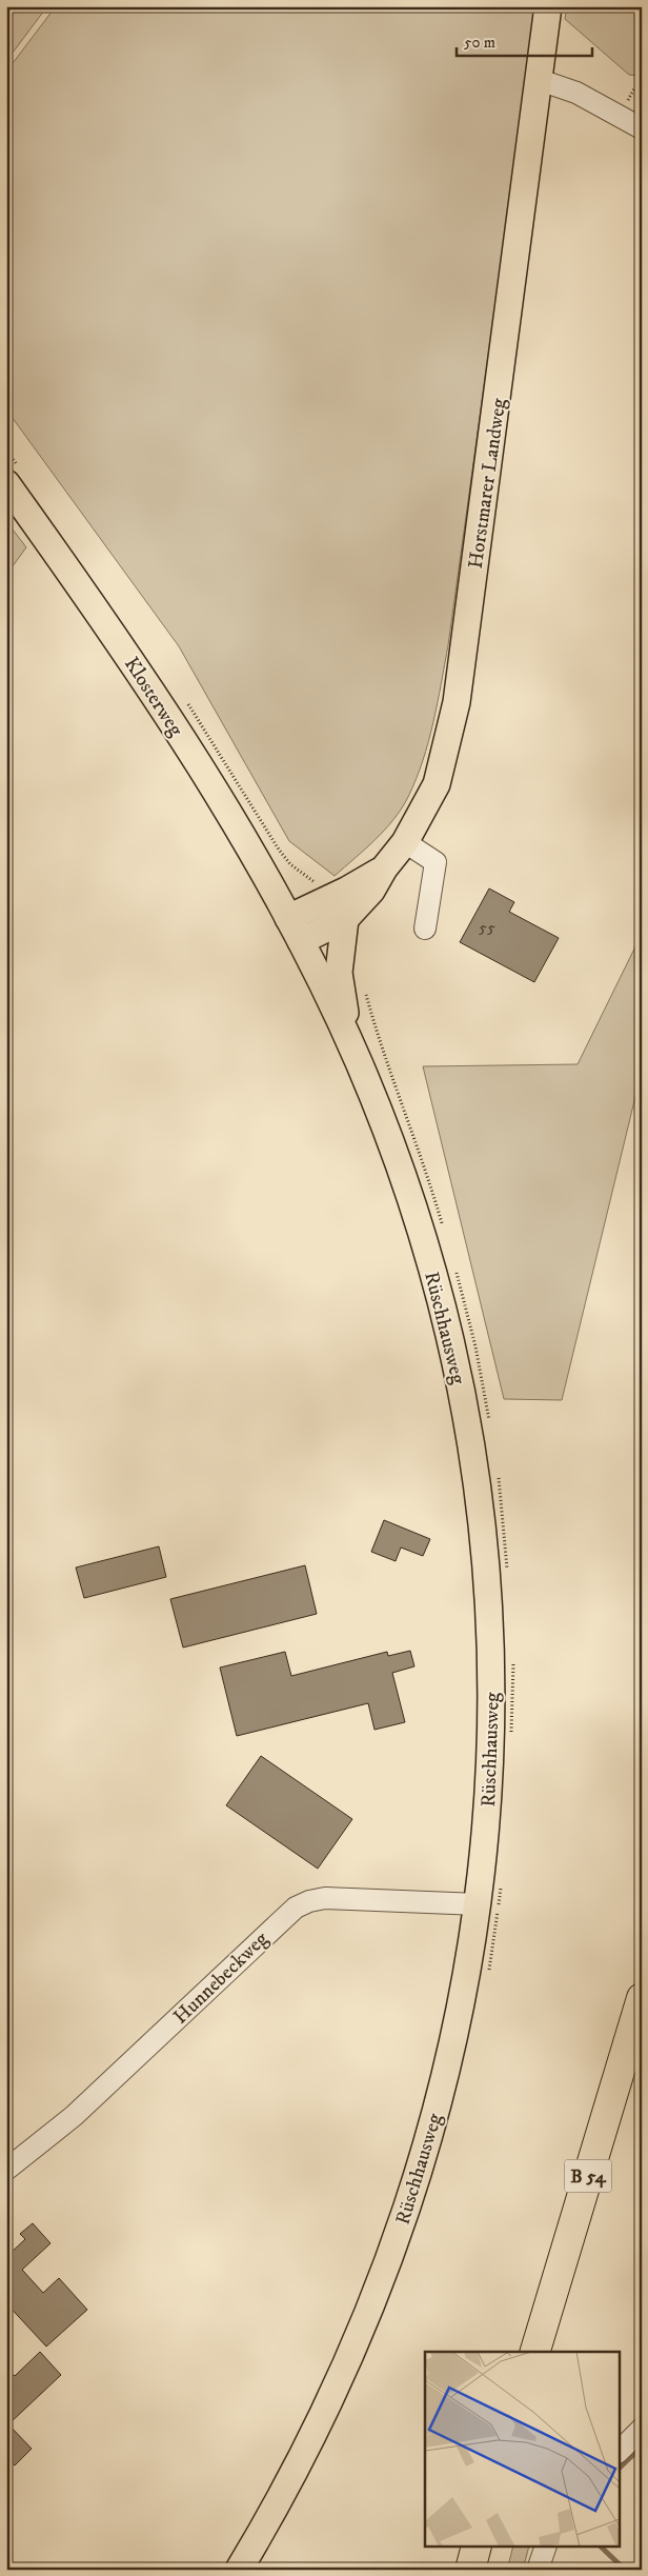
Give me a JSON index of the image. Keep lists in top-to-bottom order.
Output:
{
  "streets": {
    "highway": ["B 54"],
    "main road": ["Horstmarer Landweg", "Klosterweg", "Rüschhausweg"],
    "street": ["Hunnebeckweg"]
  },
  "crossings": [
    ["Horstmarer Landweg", "Klosterweg"],
    ["Horstmarer Landweg", "Rüschhausweg"],
    ["Klosterweg", "Rüschhausweg"],
    ["Rüschhausweg", "Hunnebeckweg"]
  ],
  "house_numbers": ["55"],
  "scale_bar": "50 m"
}
